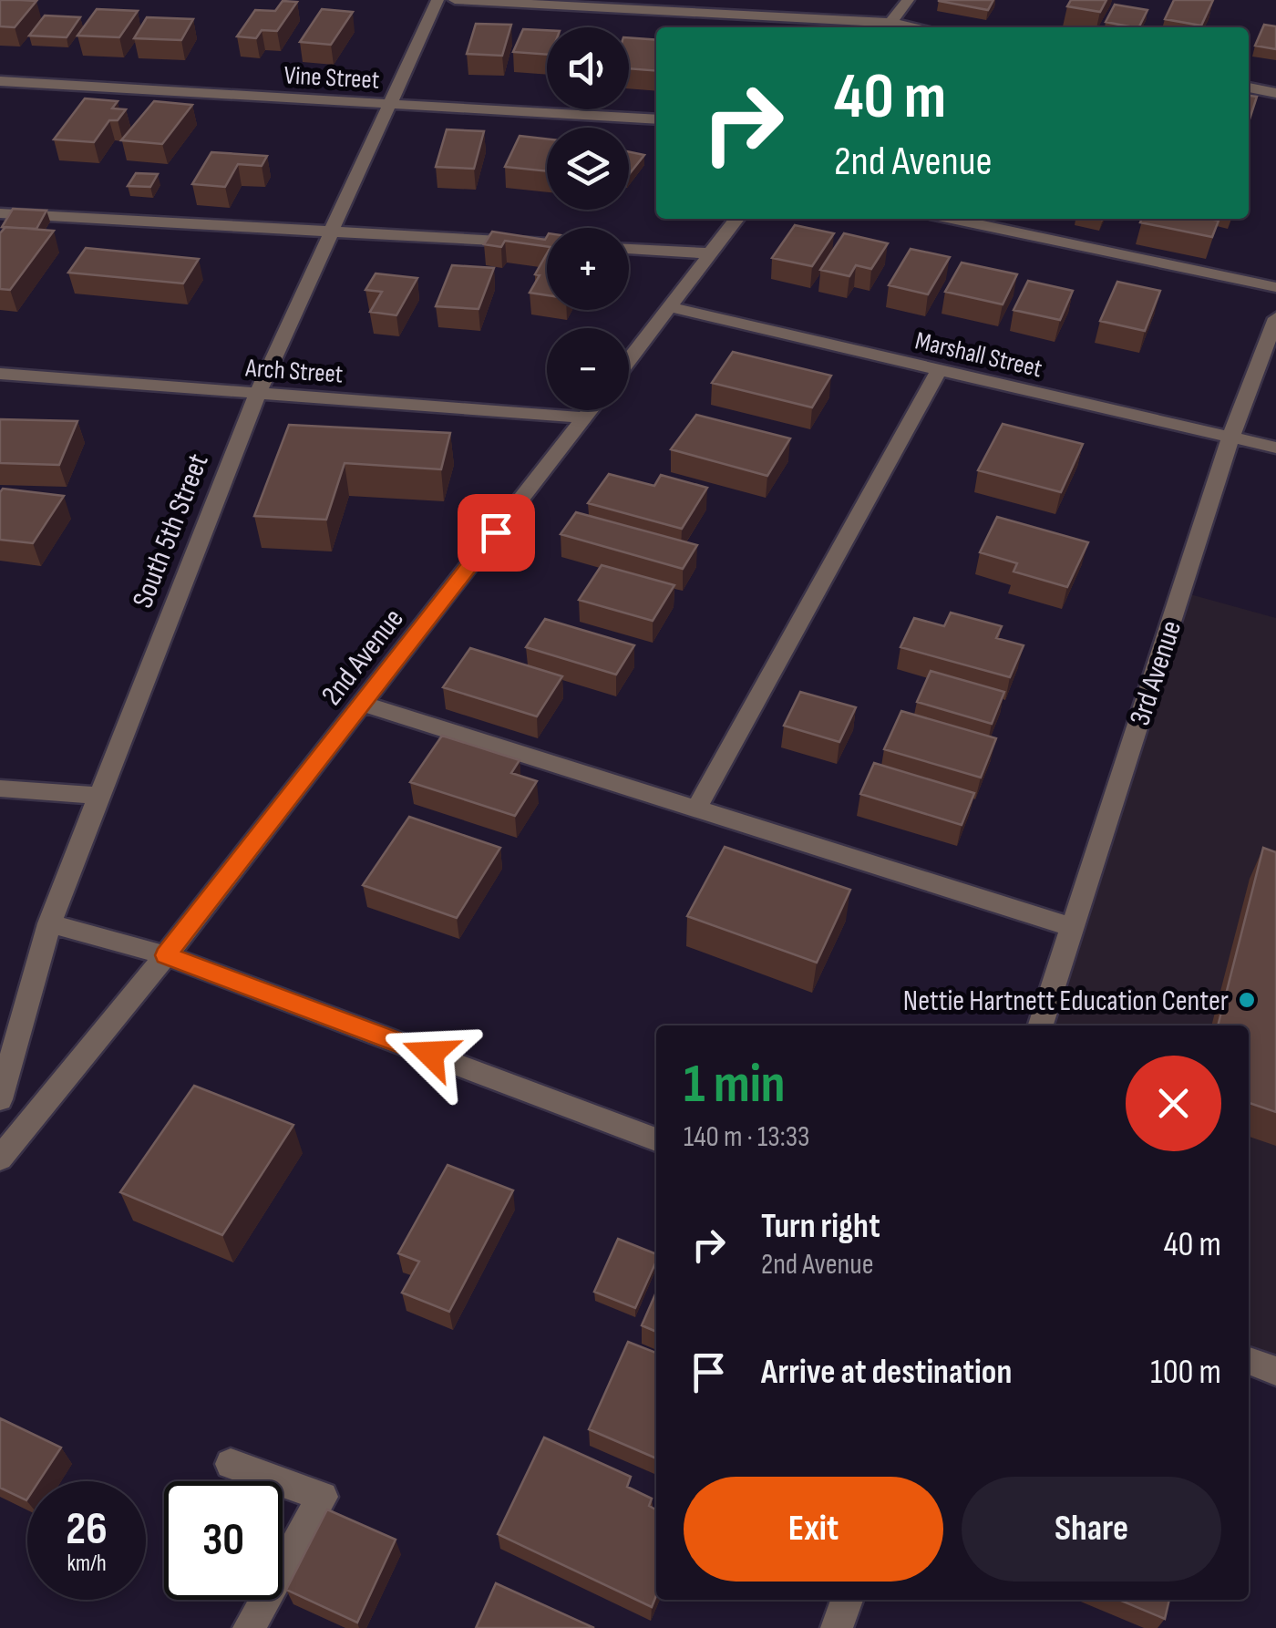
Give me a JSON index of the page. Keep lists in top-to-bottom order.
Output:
{
  "streets": {
    "street": [
      "Vine Street",
      "Marshall Street",
      "Arch Street",
      "South 5th Street",
      "2nd Avenue",
      "3rd Avenue"
    ]
  },
  "crossings": [
    ["Vine Street", "South 5th Street"],
    ["Marshall Street", "3rd Avenue"],
    ["Arch Street", "South 5th Street"],
    ["Arch Street", "2nd Avenue"]
  ],
  "places": ["Nettie Hartnett Education Center"],
  "page": {
    "map_buttons": ["+", "−"],
    "turn": ["40 m", "2nd Avenue"],
    "heading": ["1 min", "140 m · 13:33"],
    "list": [
      {
        "name": "Turn right",
        "note": "2nd Avenue",
        "value": "40 m"
      },
      {
        "name": "Arrive at destination",
        "value": "100 m"
      }
    ],
    "buttons": ["Exit", "Share"],
    "speed": "26 km/h",
    "limit": "30"
  }
}
